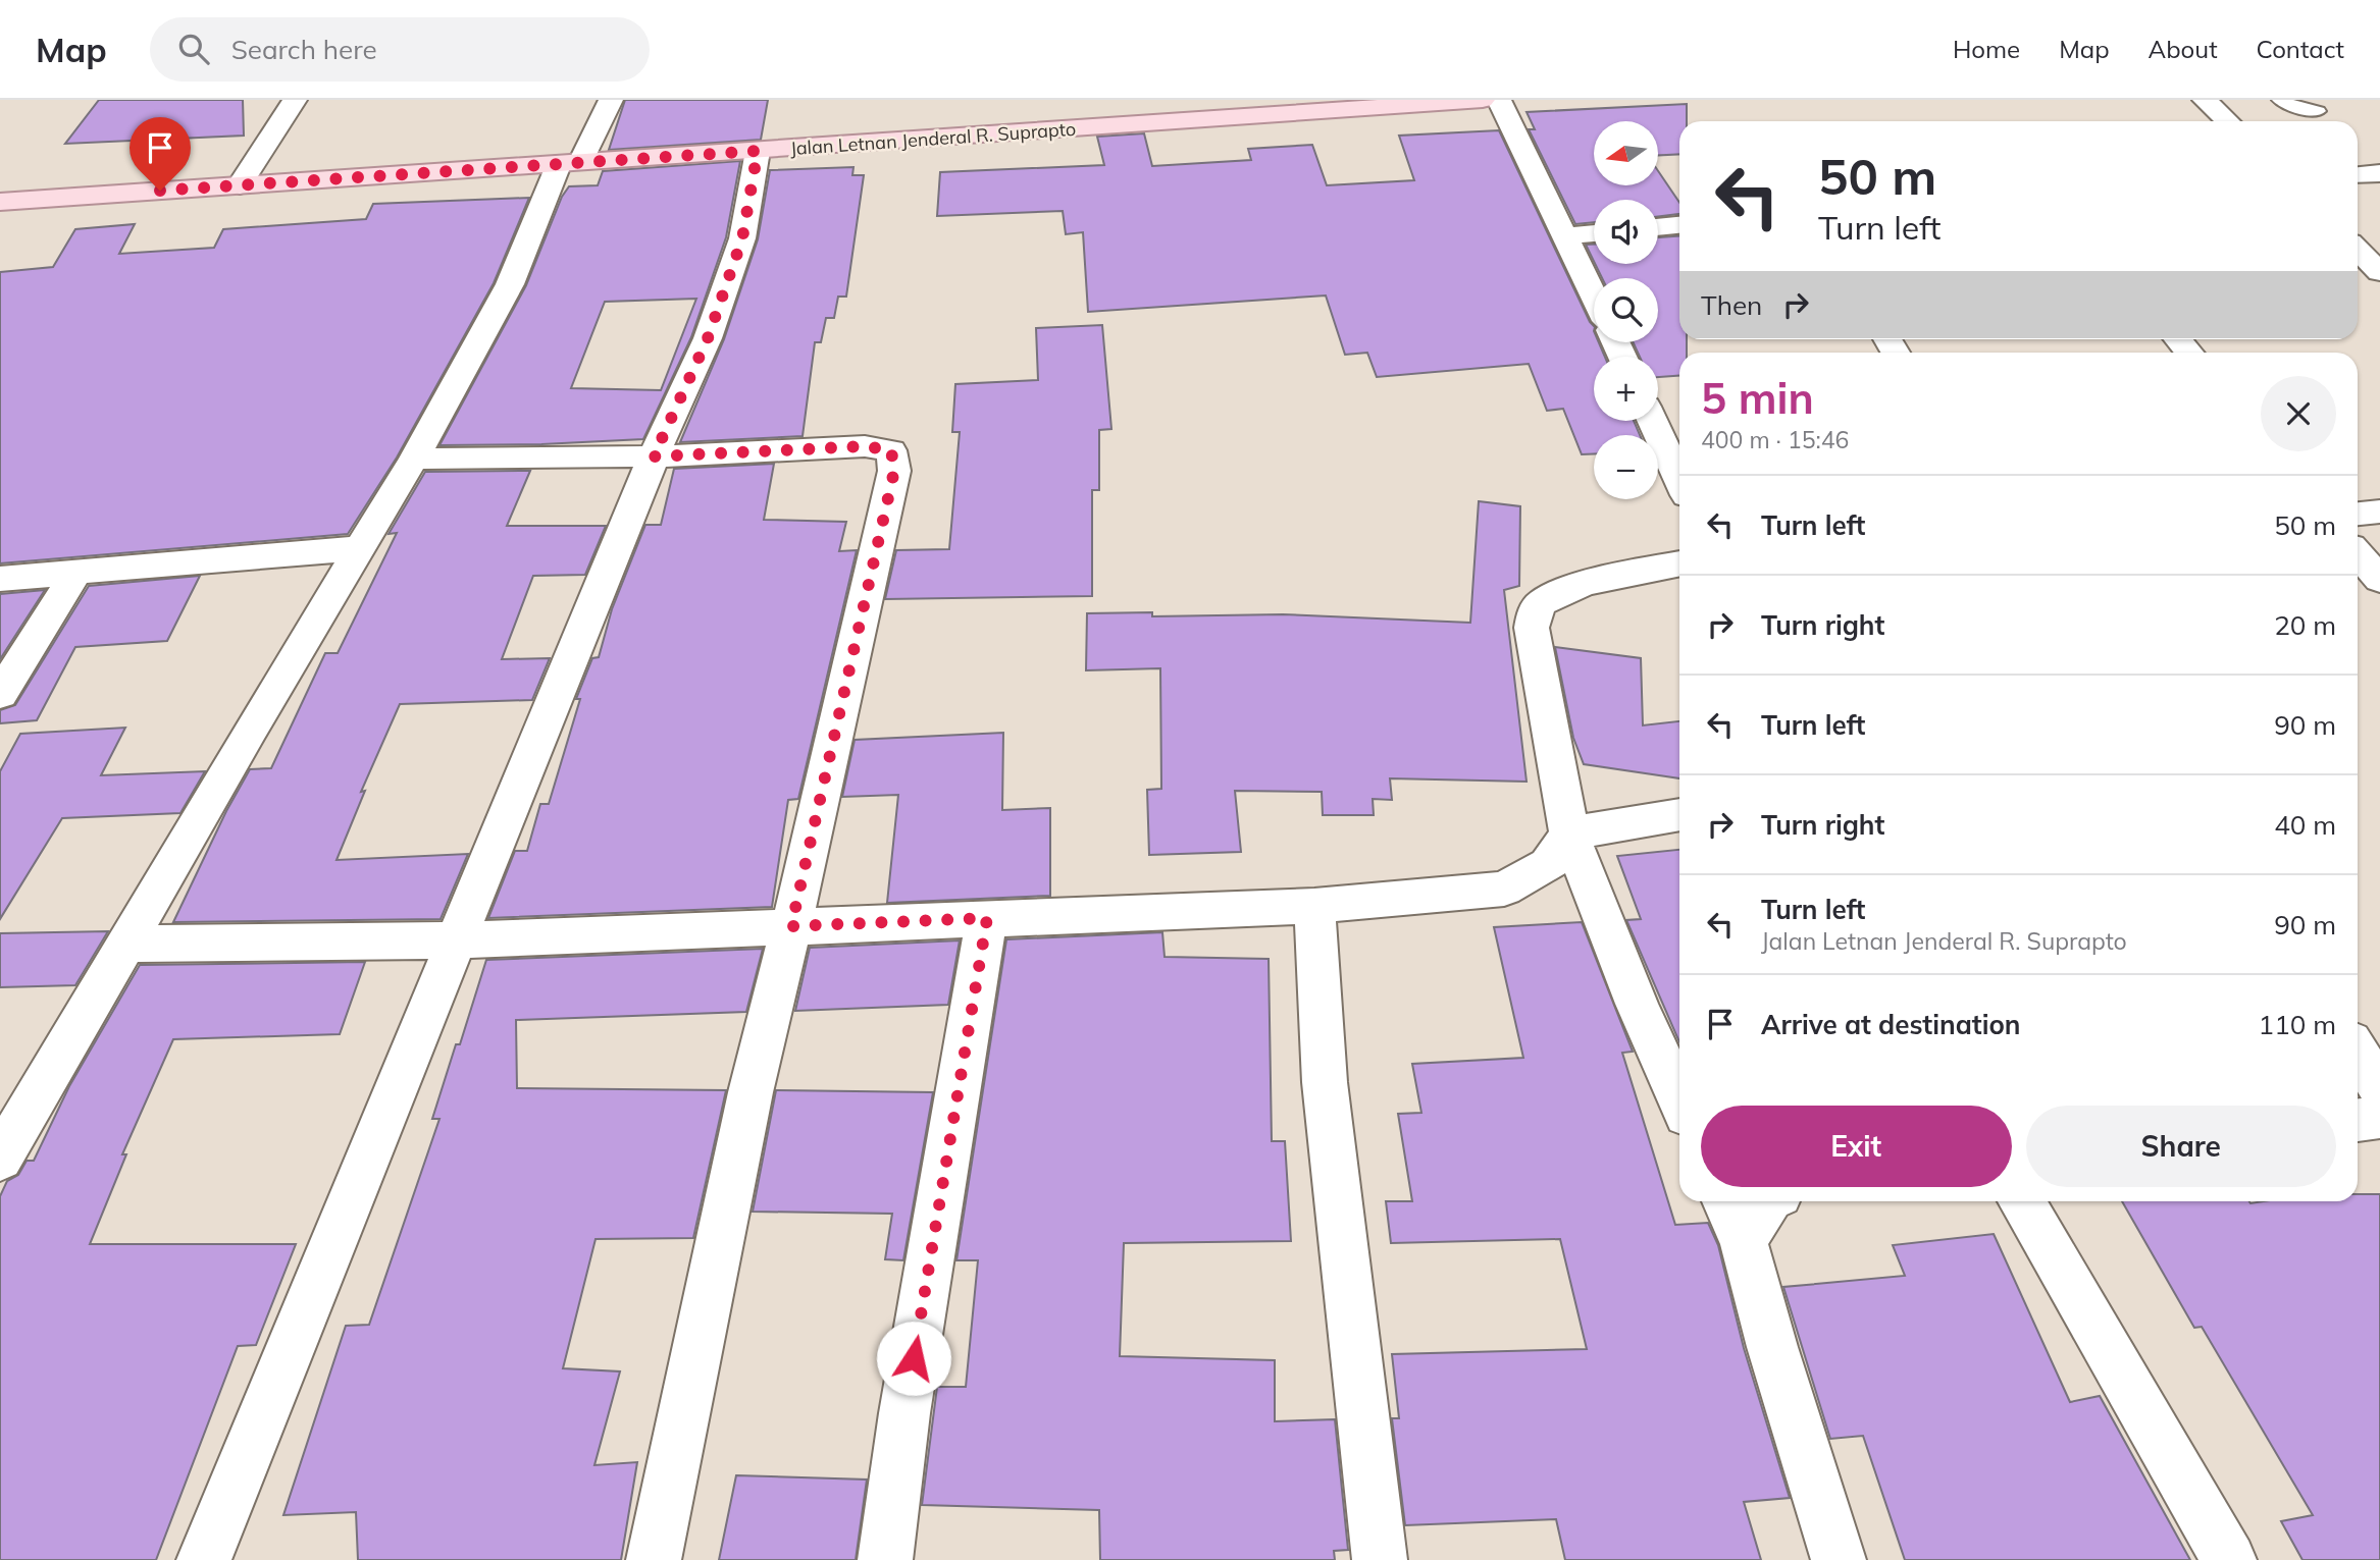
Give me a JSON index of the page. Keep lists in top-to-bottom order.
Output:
{
  "streets": {
    "main road": ["Jalan Letnan Jenderal R. Suprapto"]
  },
  "north": "left",
  "page": {
    "header": "Map",
    "search": "Search here",
    "nav": [
      "Home",
      "Map",
      "About",
      "Contact"
    ],
    "map_buttons": ["+", "−"],
    "turn": ["50 m", "Turn left"],
    "then": "Then",
    "heading": ["5 min", "400 m · 15:46"],
    "list": [
      {
        "name": "Turn left",
        "value": "50 m"
      },
      {
        "name": "Turn right",
        "value": "20 m"
      },
      {
        "name": "Turn left",
        "value": "90 m"
      },
      {
        "name": "Turn right",
        "value": "40 m"
      },
      {
        "name": "Turn left",
        "note": "Jalan Letnan Jenderal R. Suprapto",
        "value": "90 m"
      },
      {
        "name": "Arrive at destination",
        "value": "110 m"
      }
    ],
    "buttons": ["Exit", "Share"]
  }
}
